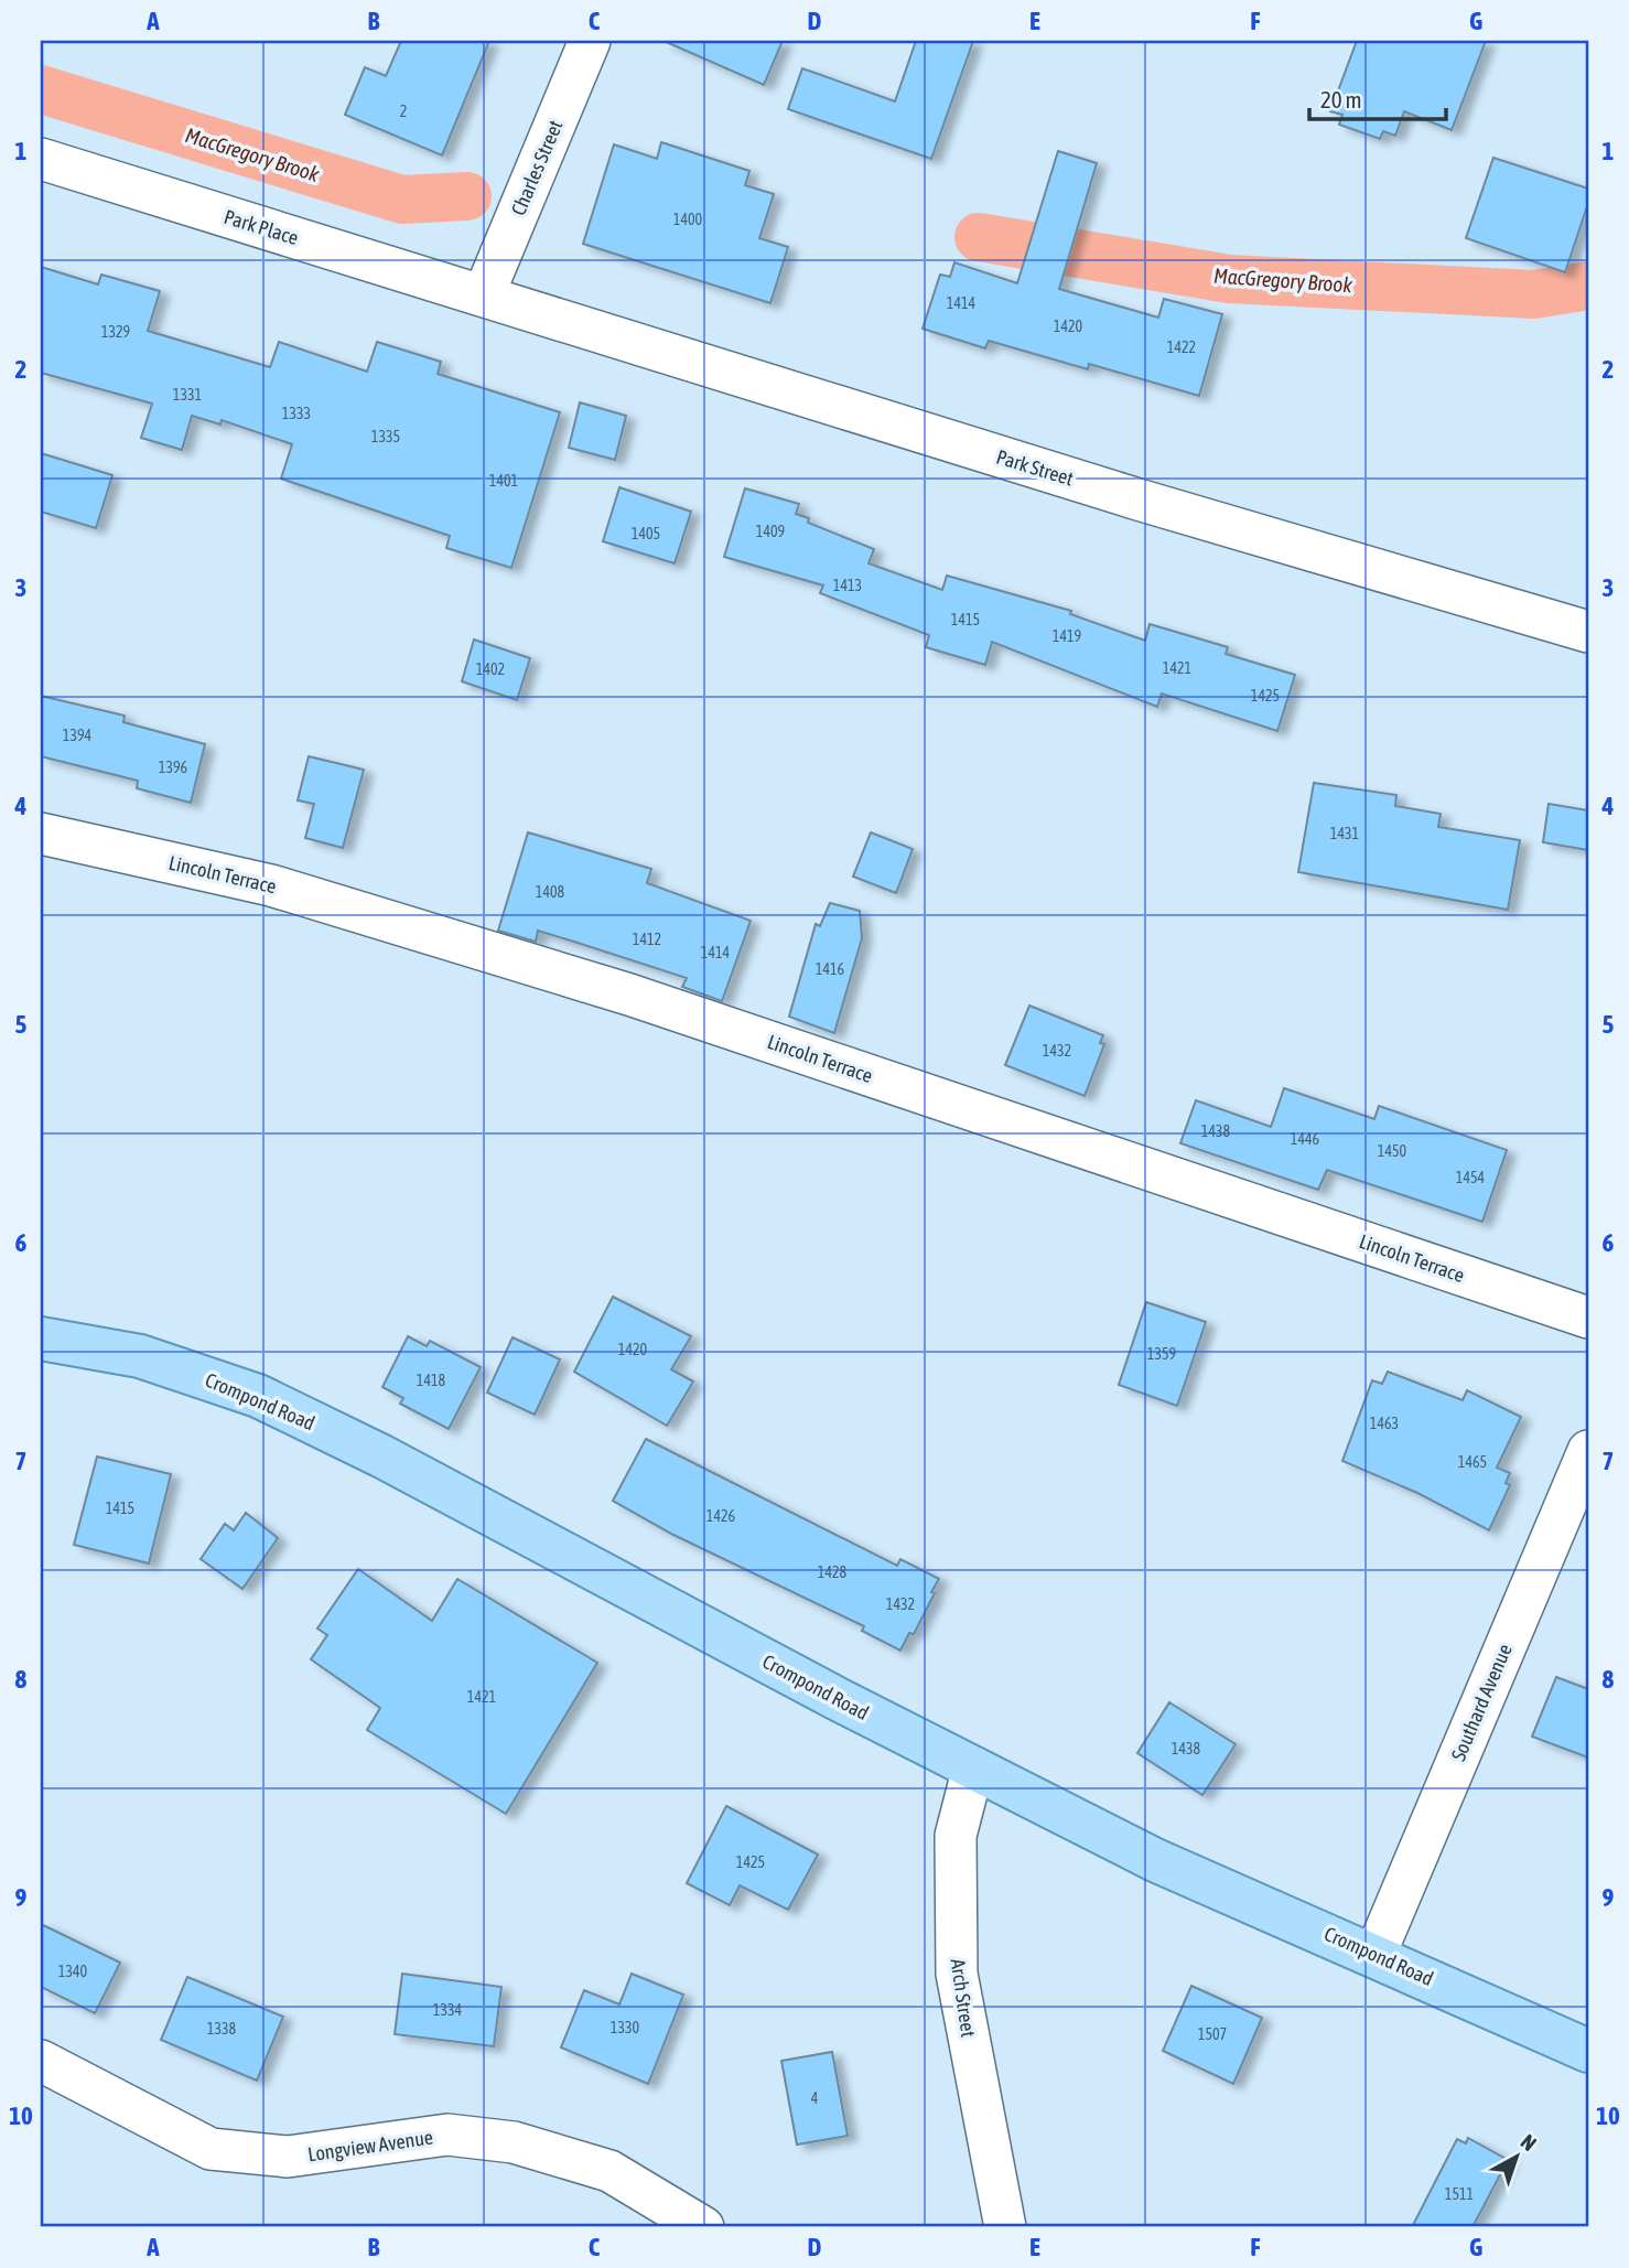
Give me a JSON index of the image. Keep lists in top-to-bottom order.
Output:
{
  "streets": {
    "main road": ["Crompond Road"],
    "street": [
      "Charles Street",
      "Park Place",
      "Park Street",
      "Lincoln Terrace",
      "Southard Avenue",
      "Arch Street",
      "Longview Avenue"
    ]
  },
  "crossings": [
    ["Charles Street", "Park Place"],
    ["Charles Street", "Park Street"],
    ["Park Place", "Park Street"],
    ["Crompond Road", "Southard Avenue"],
    ["Crompond Road", "Arch Street"]
  ],
  "water": ["MacGregory Brook"],
  "house_numbers": [
    "2",
    "1400",
    "1414",
    "1420",
    "1329",
    "1422",
    "1331",
    "1333",
    "1335",
    "1401",
    "1409",
    "1405",
    "1413",
    "1415",
    "1419",
    "1421",
    "1402",
    "1425",
    "1394",
    "1396",
    "1431",
    "1408",
    "1412",
    "1414",
    "1416",
    "1432",
    "1438",
    "1446",
    "1450",
    "1454",
    "1420",
    "1359",
    "1418",
    "1463",
    "1465",
    "1415",
    "1426",
    "1428",
    "1432",
    "1421",
    "1438",
    "1425",
    "1340",
    "1334",
    "1330",
    "1338",
    "1507",
    "4",
    "1511"
  ],
  "scale_bar": "20 m",
  "north": "top right",
  "grid": {
    "columns": [
      "A",
      "B",
      "C",
      "D",
      "E",
      "F",
      "G"
    ],
    "rows": [
      "1",
      "2",
      "3",
      "4",
      "5",
      "6",
      "7",
      "8",
      "9",
      "10"
    ]
  }
}
